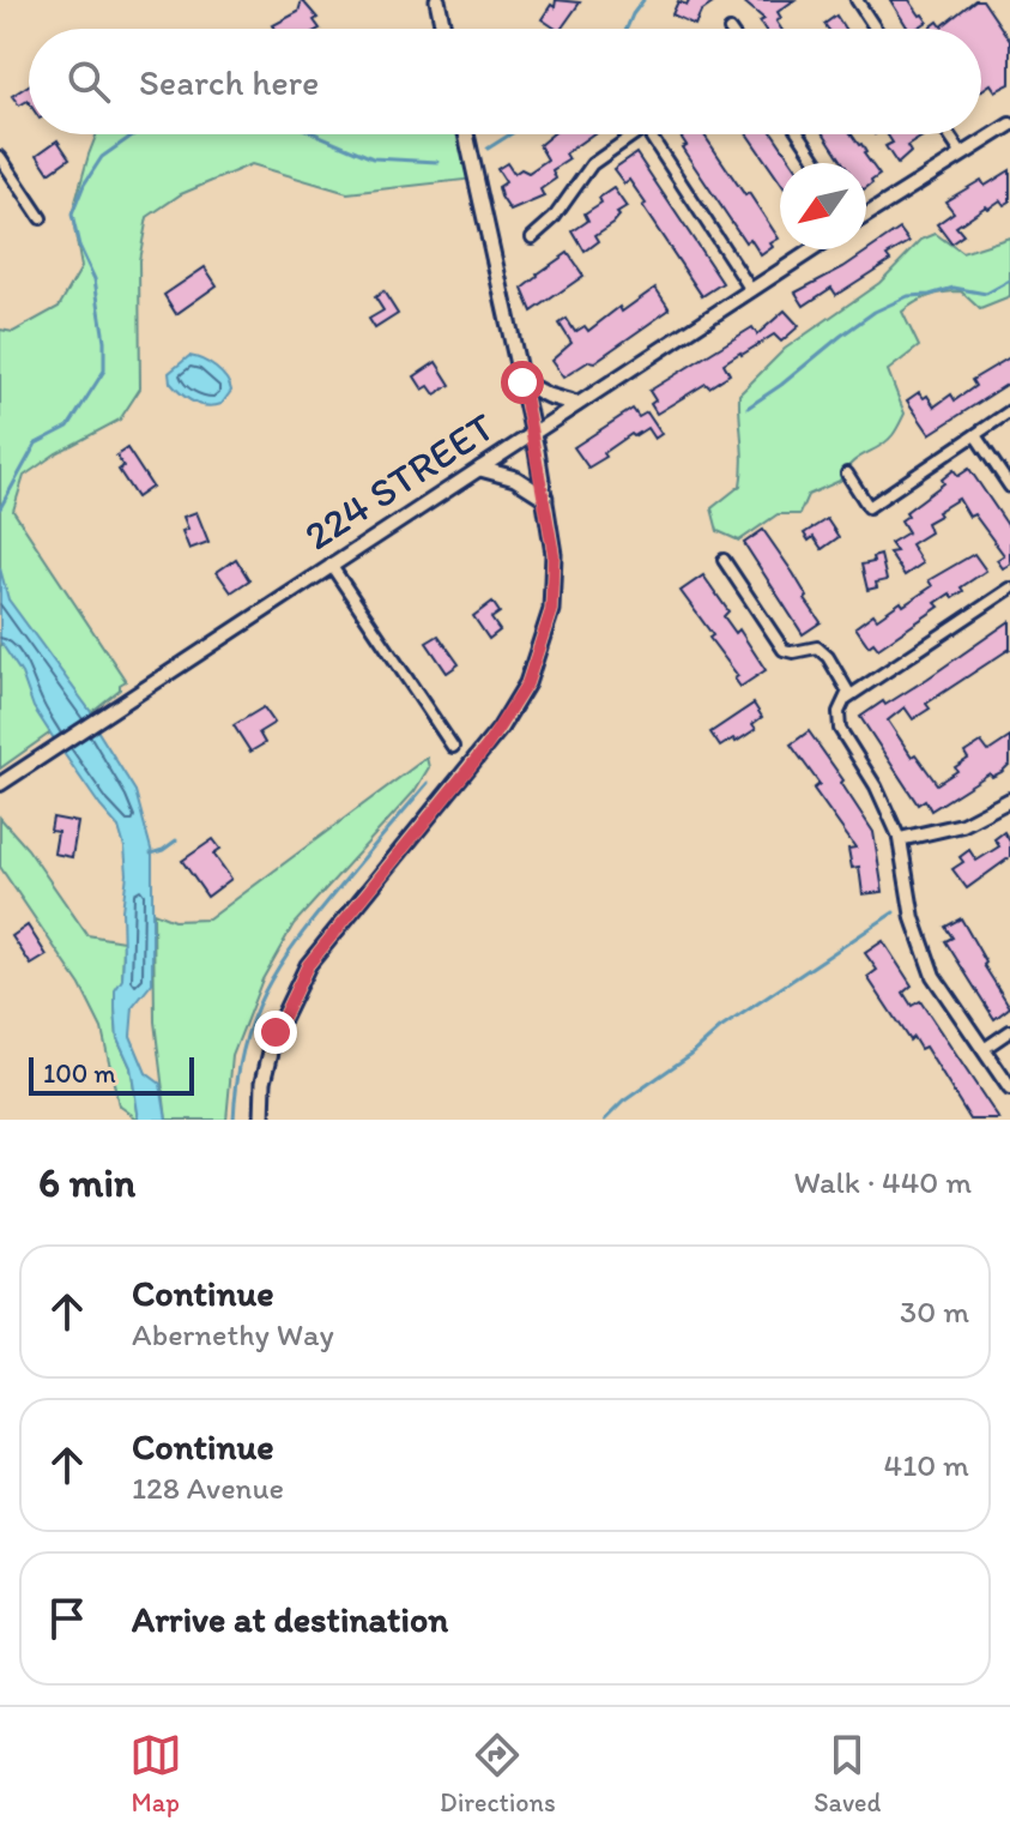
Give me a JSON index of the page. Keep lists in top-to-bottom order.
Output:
{
  "streets": {
    "street": ["224 STREET"]
  },
  "scale_bar": "100 m",
  "north": "bottom left",
  "page": {
    "search": "Search here",
    "scale": "100 m",
    "heading": ["6 min", "Walk · 440 m"],
    "list": [
      ["Continue", "Abernethy Way", "30 m"],
      ["Continue", "128 Avenue", "410 m"],
      "Arrive at destination"
    ],
    "nav": ["Map", "Directions", "Saved"]
  }
}
